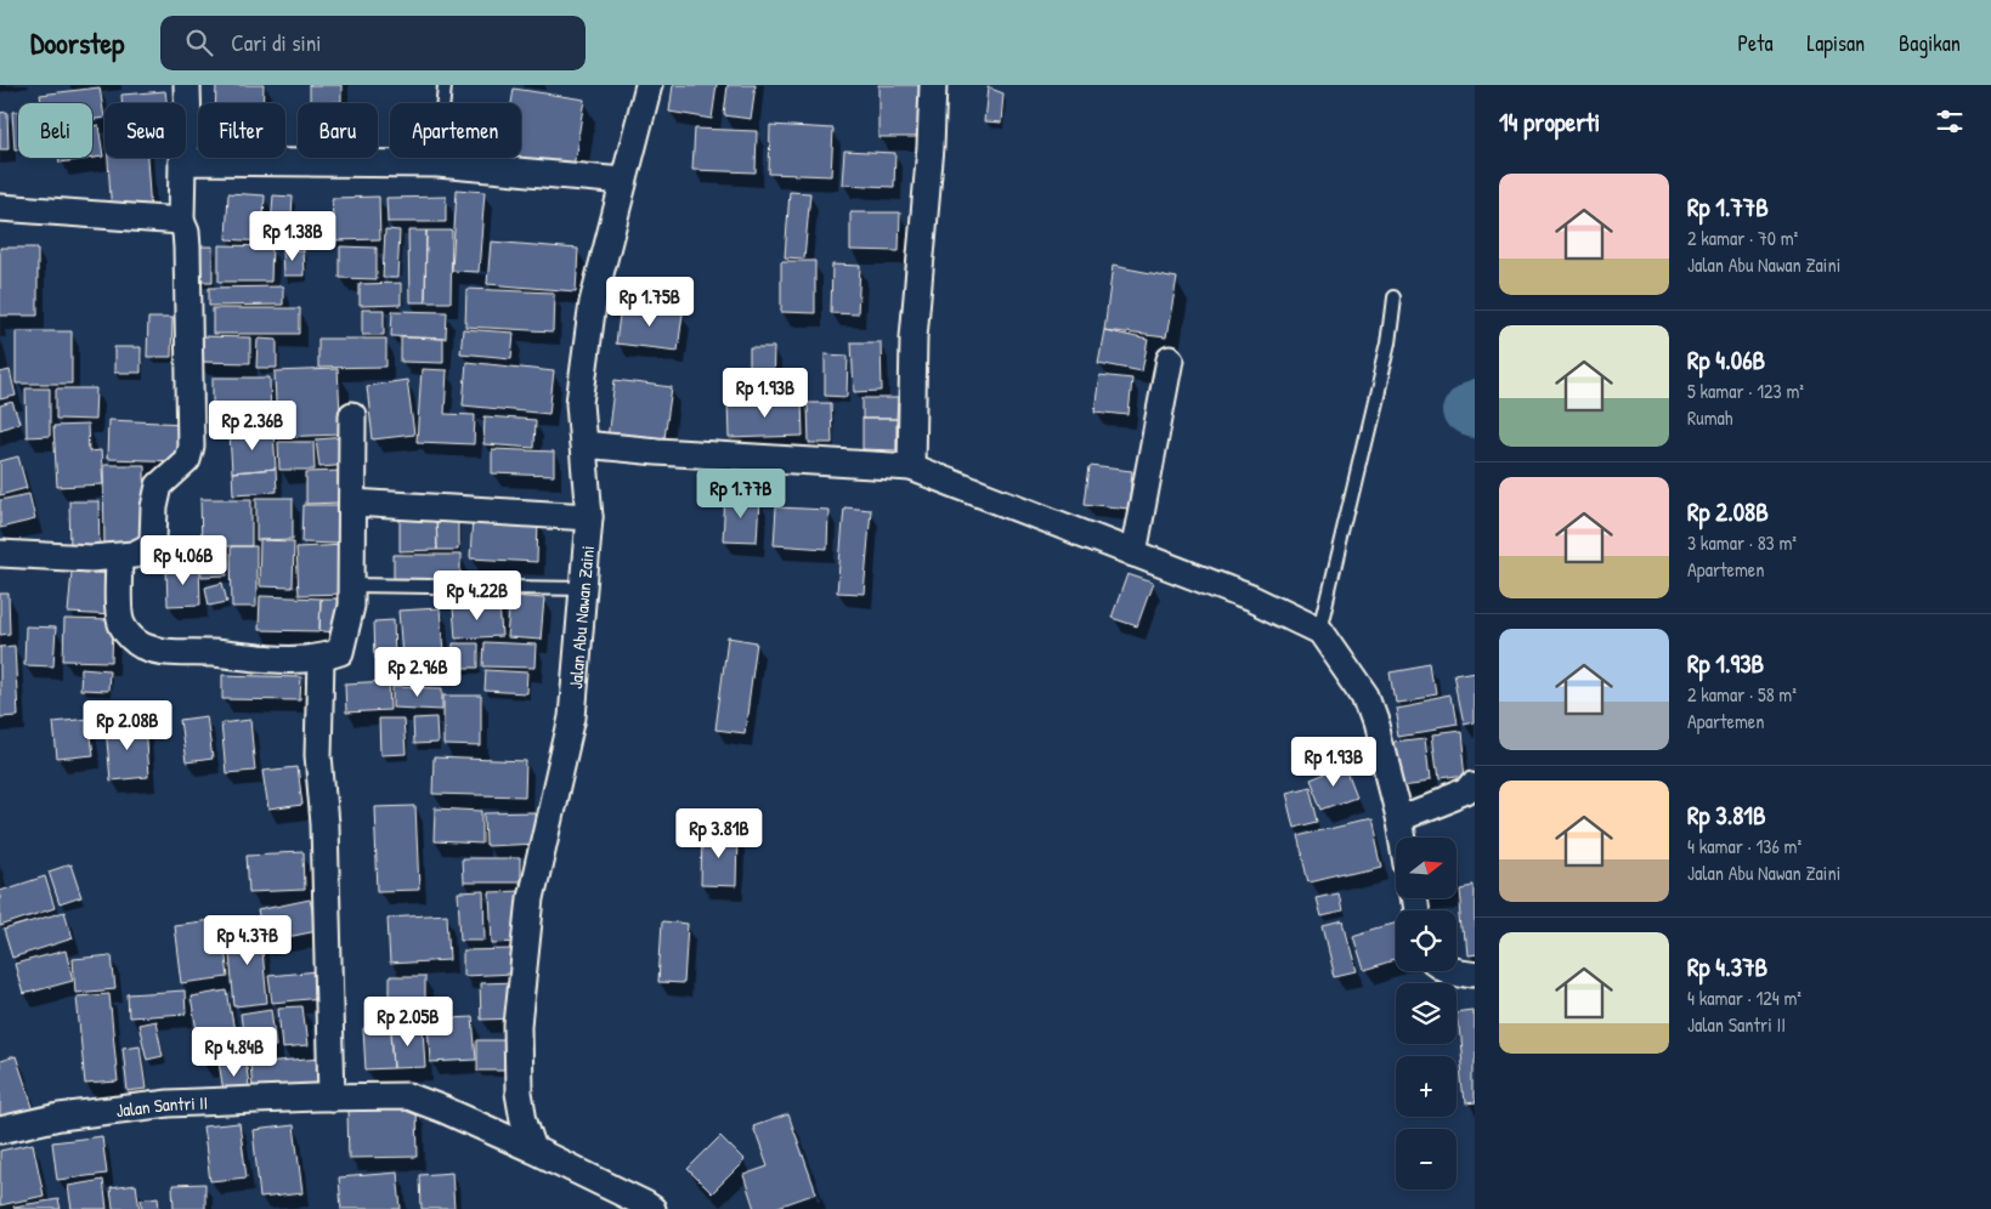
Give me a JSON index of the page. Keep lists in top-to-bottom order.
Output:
{
  "streets": {
    "street": ["Jalan Abu Nawan Zaini", "Jalan Santri II"]
  },
  "crossings": [
    ["Jalan Abu Nawan Zaini", "Jalan Santri II"]
  ],
  "north": "right",
  "page": {
    "header": "Doorstep",
    "search": "Cari di sini",
    "nav": ["Peta", "Lapisan", "Bagikan"],
    "heading": "14 properti",
    "chip": [
      "Beli",
      "Sewa",
      "Filter",
      "Baru",
      "Apartemen"
    ],
    "list": [
      {
        "name": "Rp 1.77B",
        "note": "2 kamar · 70 m² · Jalan Abu Nawan Zaini"
      },
      {
        "name": "Rp 4.06B",
        "note": "5 kamar · 123 m² · Rumah"
      },
      {
        "name": "Rp 2.08B",
        "note": "3 kamar · 83 m² · Apartemen"
      },
      {
        "name": "Rp 1.93B",
        "note": "2 kamar · 58 m² · Apartemen"
      },
      {
        "name": "Rp 3.81B",
        "note": "4 kamar · 136 m² · Jalan Abu Nawan Zaini"
      },
      {
        "name": "Rp 4.37B",
        "note": "4 kamar · 124 m² · Jalan Santri II"
      }
    ],
    "price": [
      "Rp 1.38B",
      "Rp 1.75B",
      "Rp 1.93B",
      "Rp 2.36B",
      "Rp 1.77B",
      "Rp 4.06B",
      "Rp 4.22B",
      "Rp 2.96B",
      "Rp 2.08B",
      "Rp 1.93B",
      "Rp 3.81B",
      "Rp 4.37B",
      "Rp 2.05B",
      "Rp 4.84B"
    ],
    "map_buttons": ["+", "−"]
  }
}
